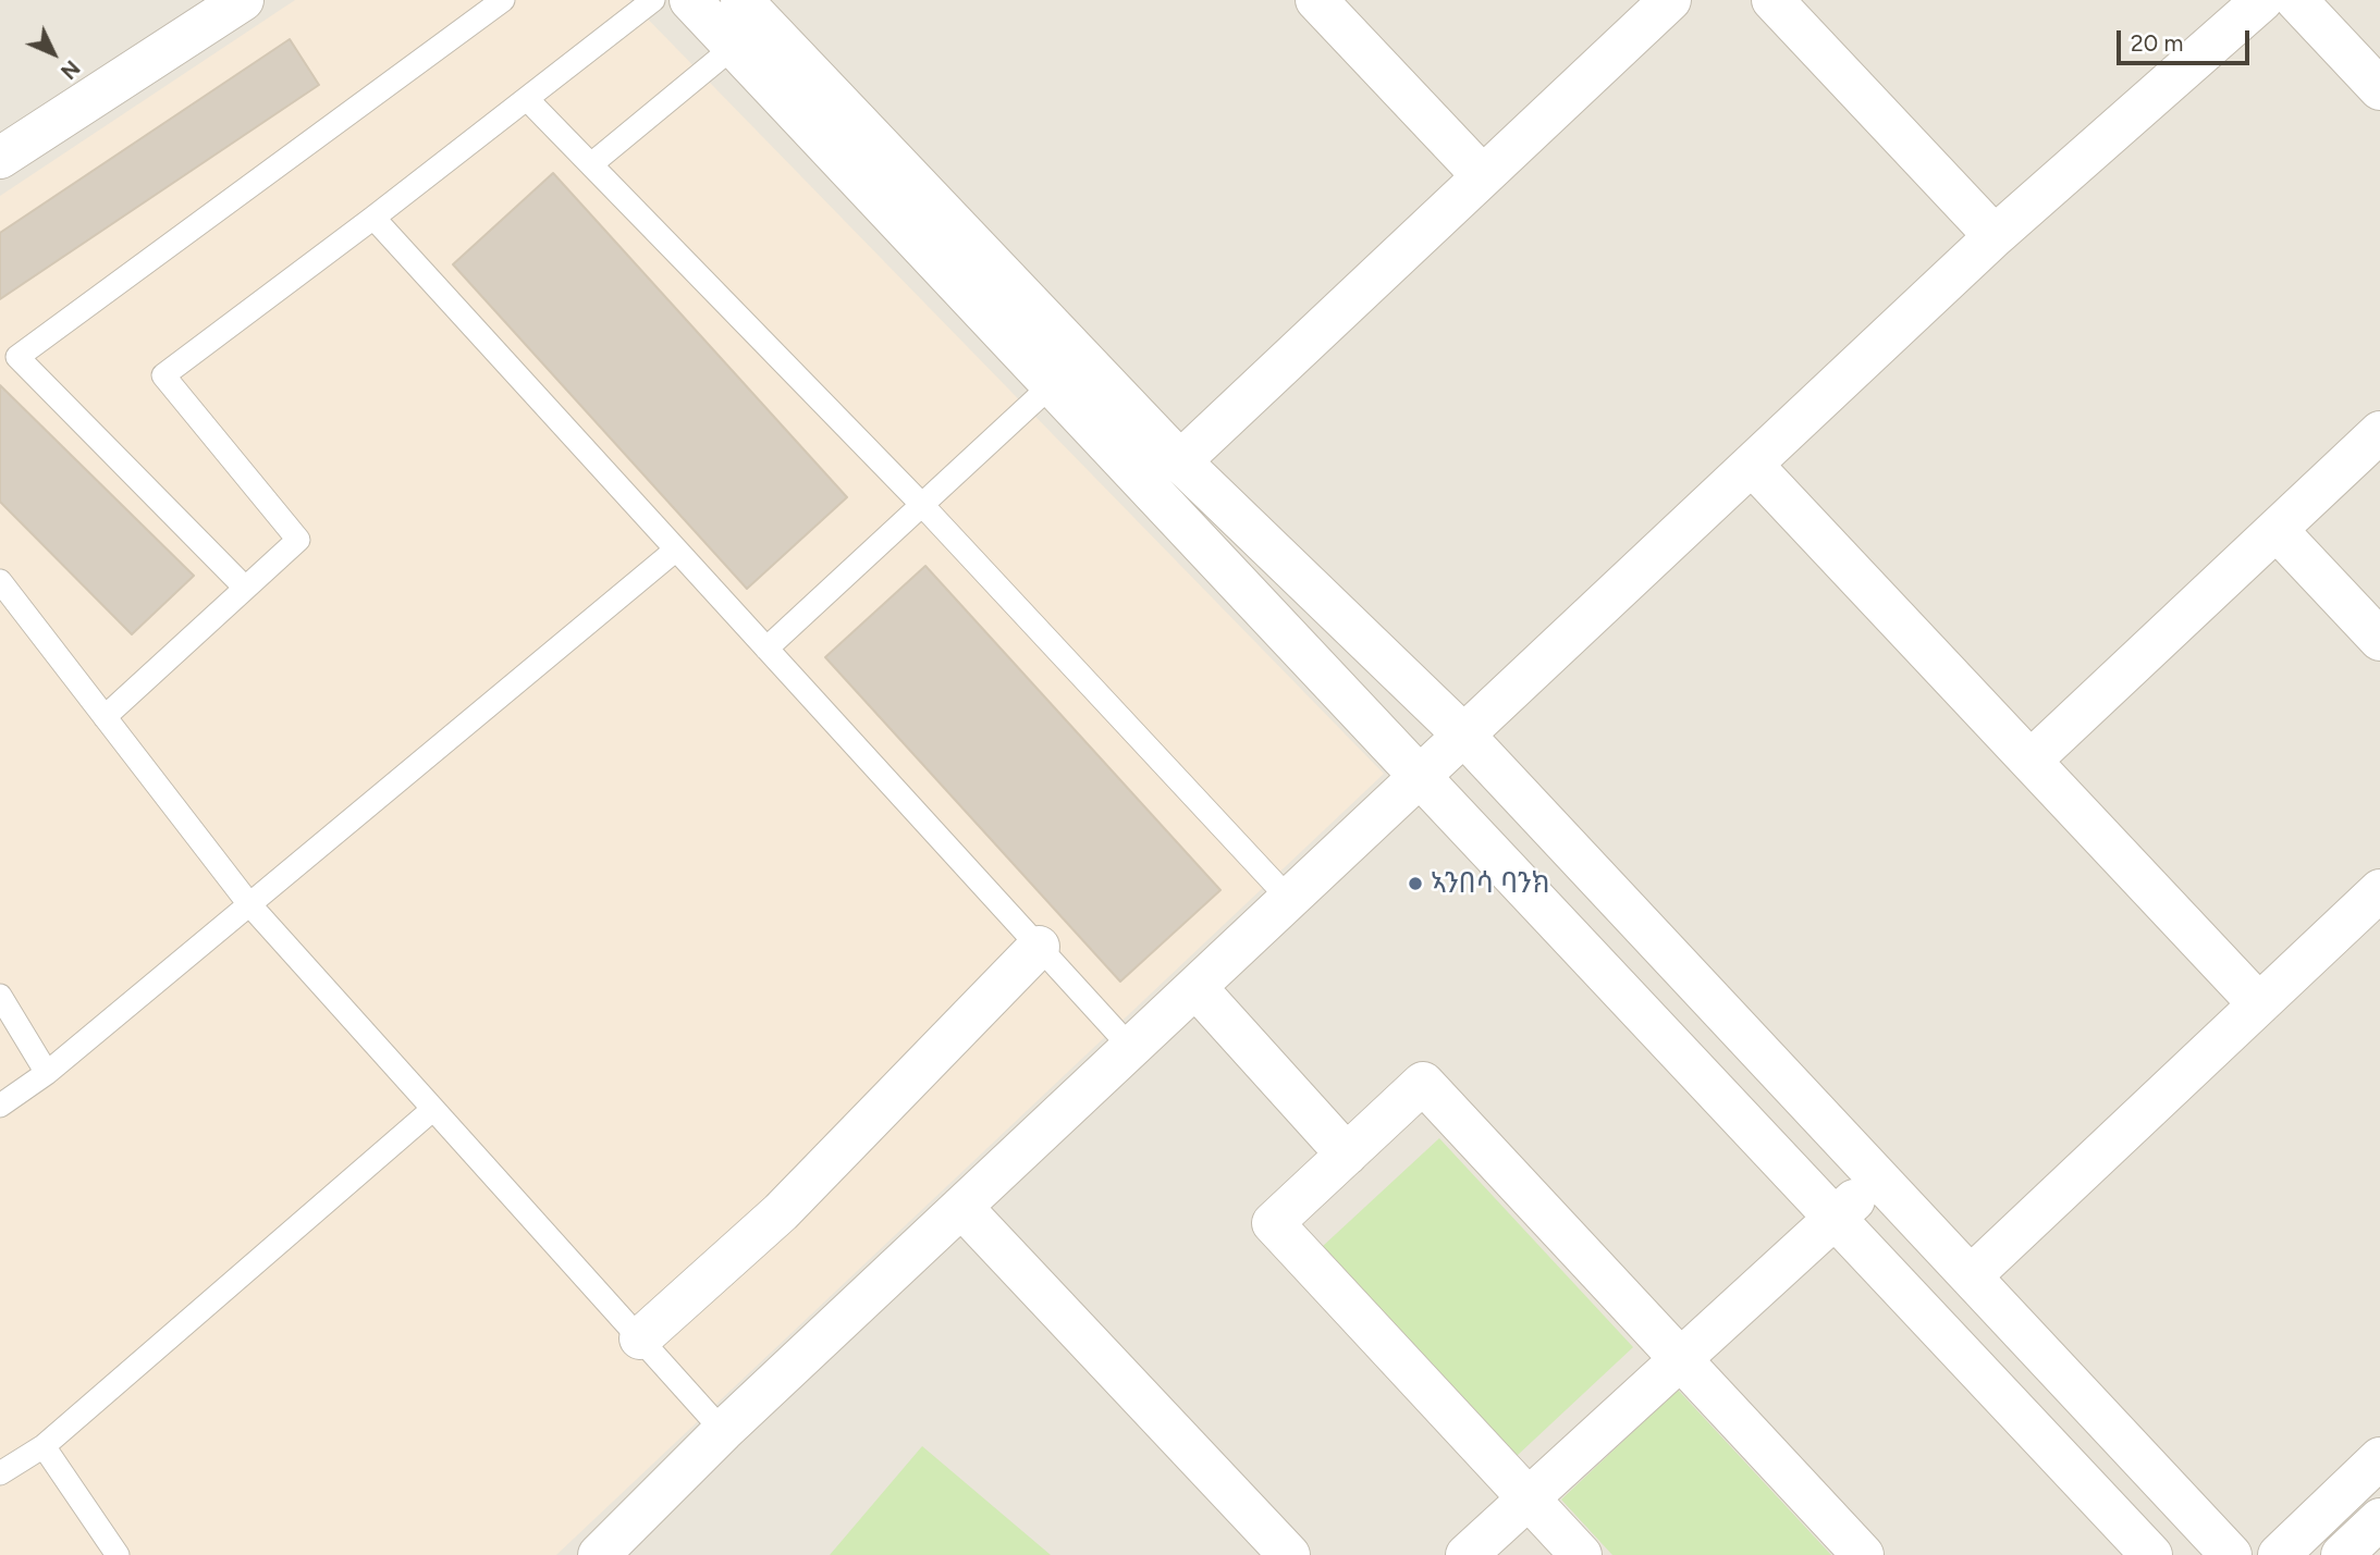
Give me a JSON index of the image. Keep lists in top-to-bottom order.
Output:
{
  "places": ["ኣንበሳ ባንክ"],
  "scale_bar": "20 m",
  "north": "bottom right"
}
